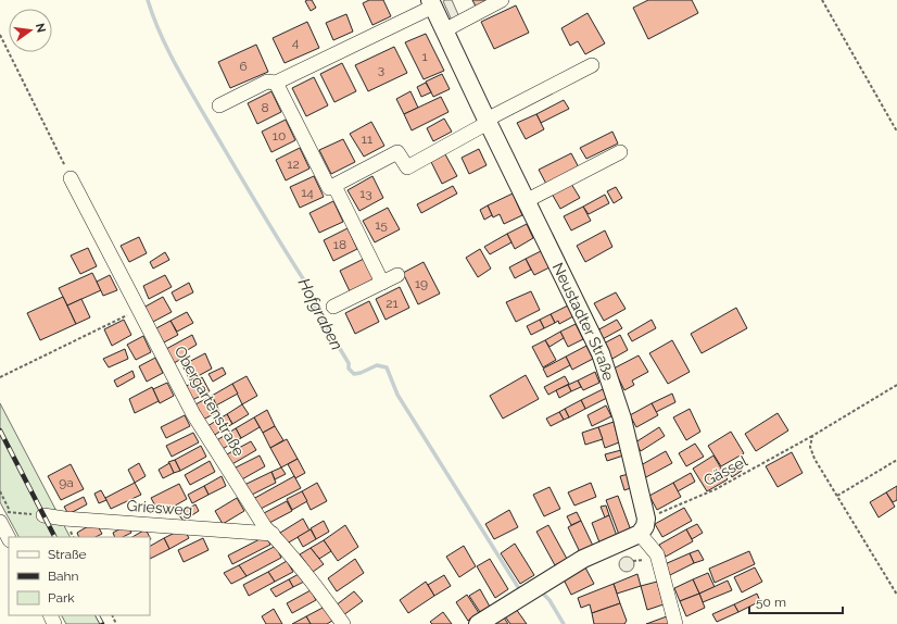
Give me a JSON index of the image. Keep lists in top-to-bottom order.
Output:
{
  "streets": {
    "main road": ["Neustadter Straße"],
    "street": ["Obergartenstraße", "Griesweg"],
    "path": ["Gässel"]
  },
  "crossings": [
    ["Neustadter Straße", "Gässel"],
    ["Obergartenstraße", "Griesweg"]
  ],
  "water": ["Hofgraben"],
  "house_numbers": [
    "4",
    "1",
    "6",
    "3",
    "8",
    "10",
    "11",
    "12",
    "14",
    "13",
    "15",
    "18",
    "19",
    "21",
    "9a"
  ],
  "legend": ["Straße", "Bahn", "Park"],
  "scale_bar": "50 m",
  "north": "right"
}
